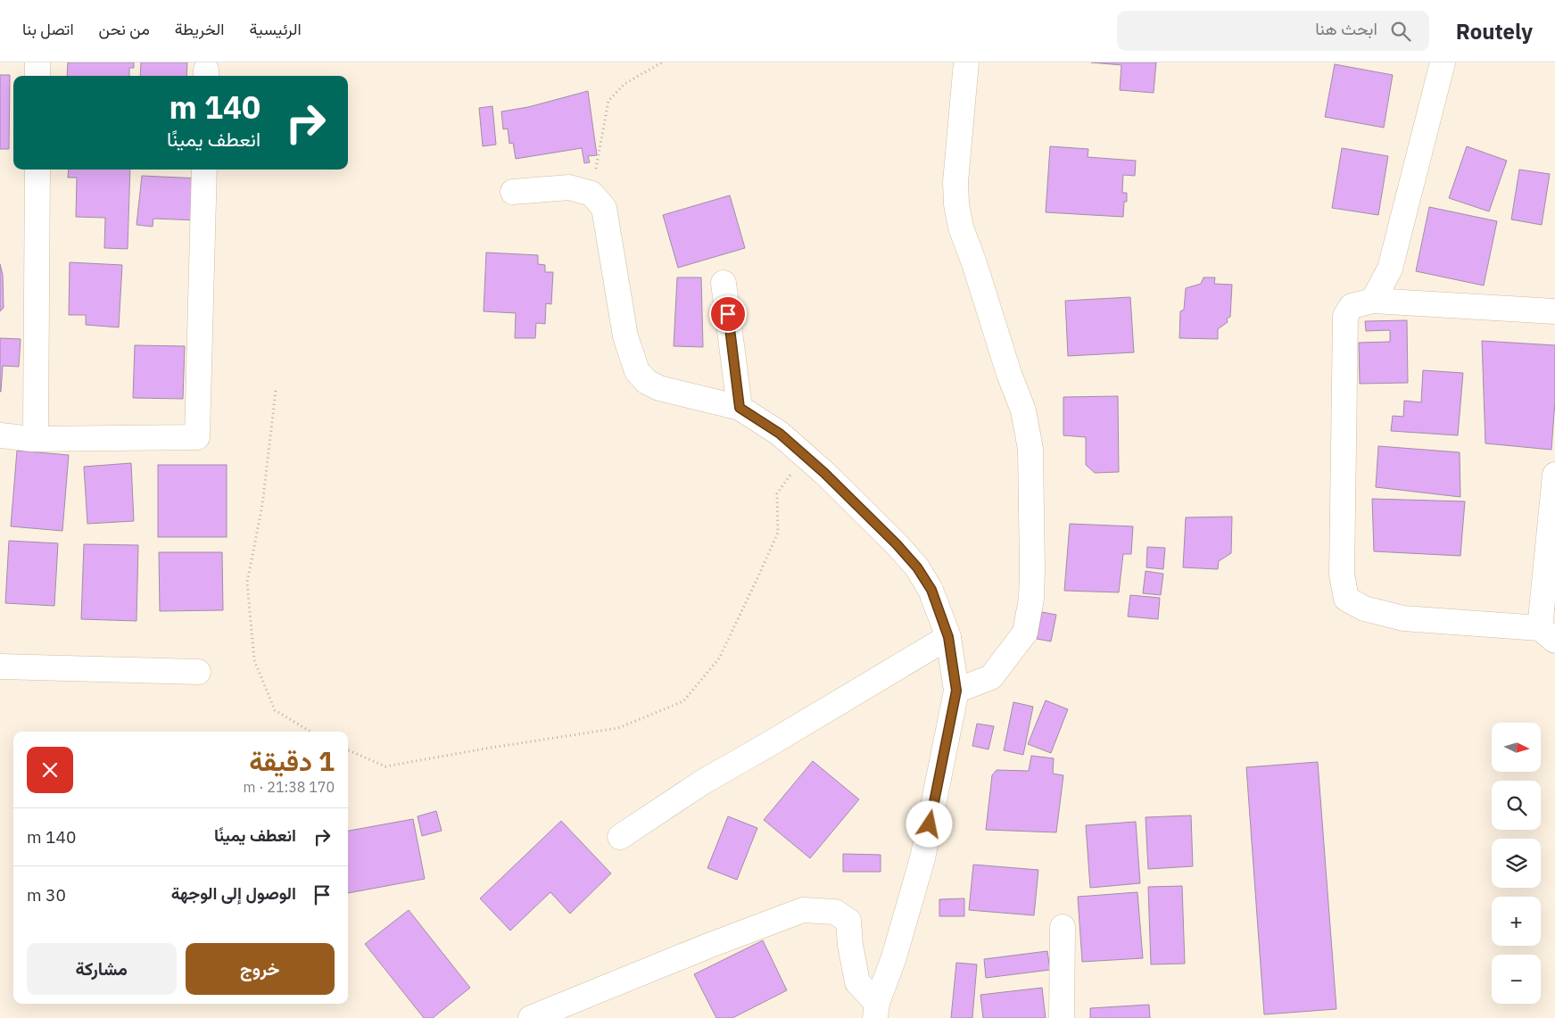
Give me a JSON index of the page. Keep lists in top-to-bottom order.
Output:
{
  "north": "right",
  "page": {
    "header": "Routely",
    "search": "ابحث هنا",
    "nav": [
      "الرئيسية",
      "الخريطة",
      "من نحن",
      "اتصل بنا"
    ],
    "turn": ["140 m", "انعطف يمينًا"],
    "map_buttons": ["+", "−"],
    "heading": ["1 دقيقة", "170 m · 21:38"],
    "list": [
      {
        "name": "انعطف يمينًا",
        "value": "140 m"
      },
      {
        "name": "الوصول إلى الوجهة",
        "value": "30 m"
      }
    ],
    "buttons": ["خروج", "مشاركة"]
  }
}
